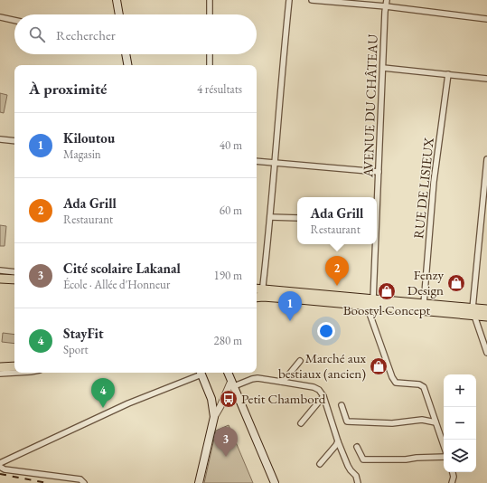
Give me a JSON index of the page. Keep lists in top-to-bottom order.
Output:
{
  "streets": {
    "street": ["AVENUE DU CHÂTEAU", "RUE DE LISIEUX"]
  },
  "places": {
    "shop": ["Fenzy Design", "Boostyl Concept", "Marché aux bestiaux (ancien)"],
    "bus stop": ["Petit Chambord"]
  },
  "page": {
    "search": "Rechercher",
    "heading": ["À proximité", "4 résultats"],
    "list": [
      {
        "mark": "1",
        "name": "Kiloutou",
        "note": "Magasin",
        "value": "40 m"
      },
      {
        "mark": "2",
        "name": "Ada Grill",
        "note": "Restaurant",
        "value": "60 m"
      },
      {
        "mark": "3",
        "name": "Cité scolaire Lakanal",
        "note": "École · Allée d'Honneur",
        "value": "190 m"
      },
      {
        "mark": "4",
        "name": "StayFit",
        "note": "Sport",
        "value": "280 m"
      }
    ],
    "popup": ["Ada Grill", "Restaurant"],
    "pins": [
      "2",
      "1",
      "4",
      "3"
    ],
    "map_buttons": ["+", "−"]
  }
}
